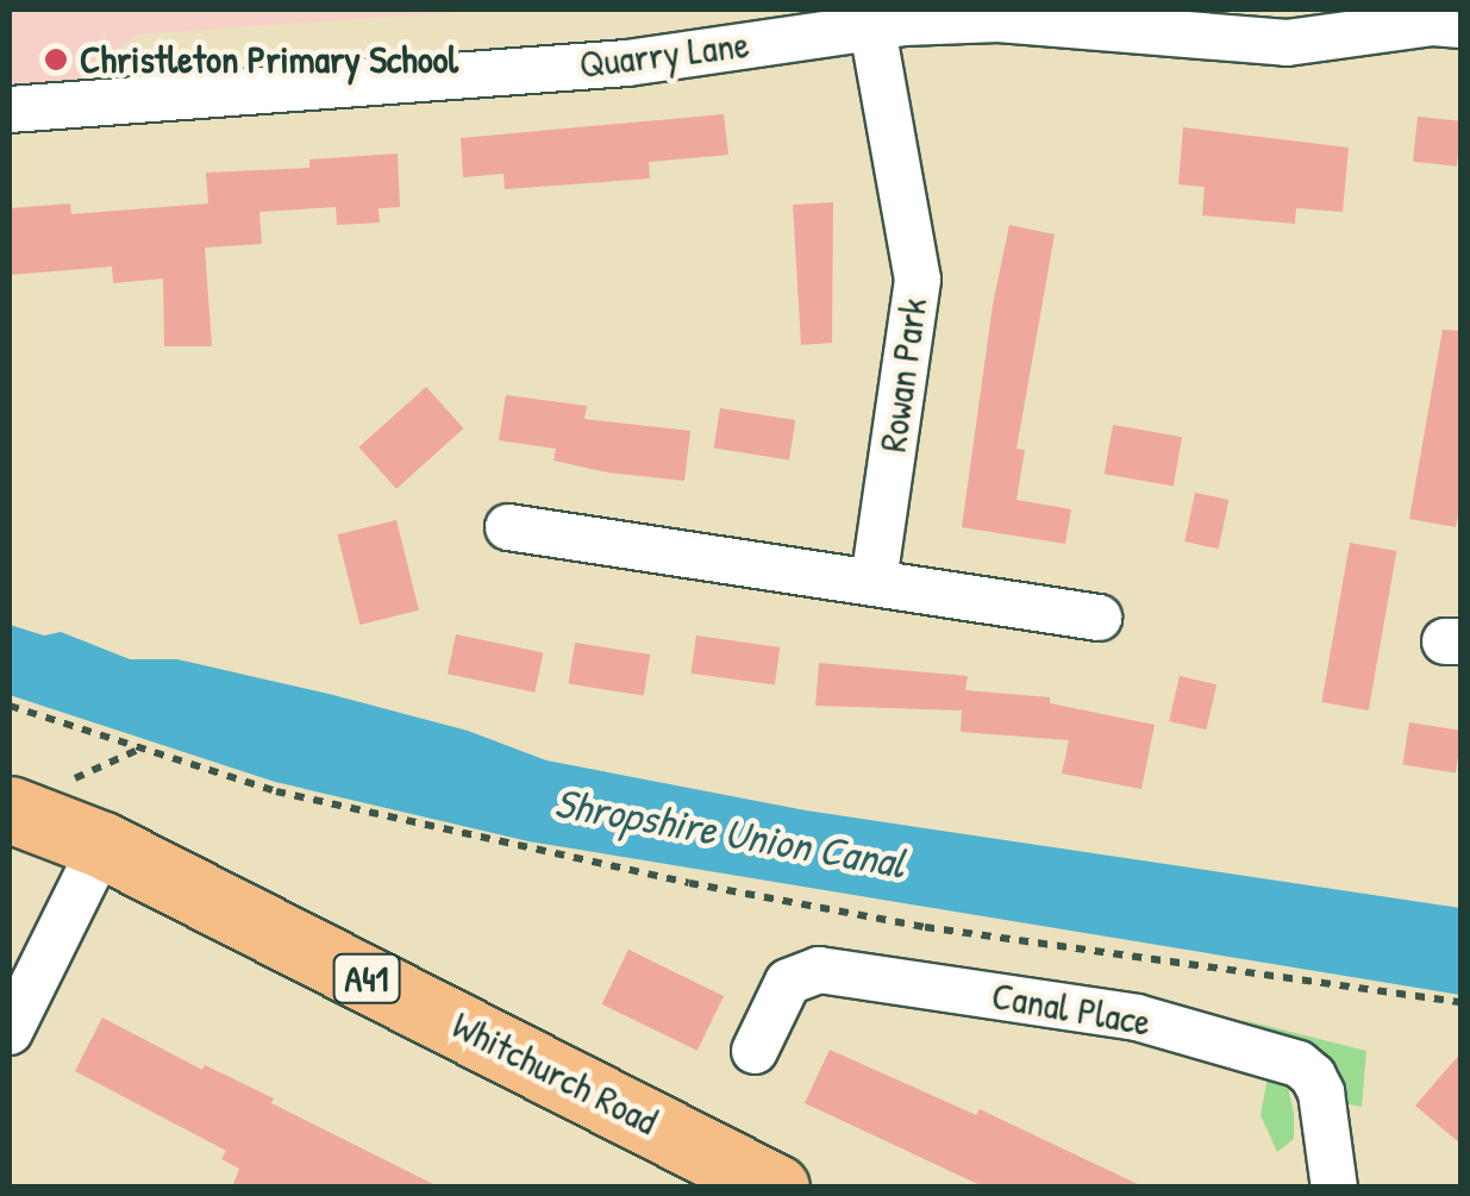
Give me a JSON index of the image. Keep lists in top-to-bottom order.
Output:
{
  "streets": {
    "highway": ["A41", "Whitchurch Road"],
    "street": ["Quarry Lane", "Rowan Park", "Canal Place"]
  },
  "crossings": [
    ["Quarry Lane", "Rowan Park"]
  ],
  "water": ["Shropshire Union Canal"],
  "places": ["Christleton Primary School"]
}
